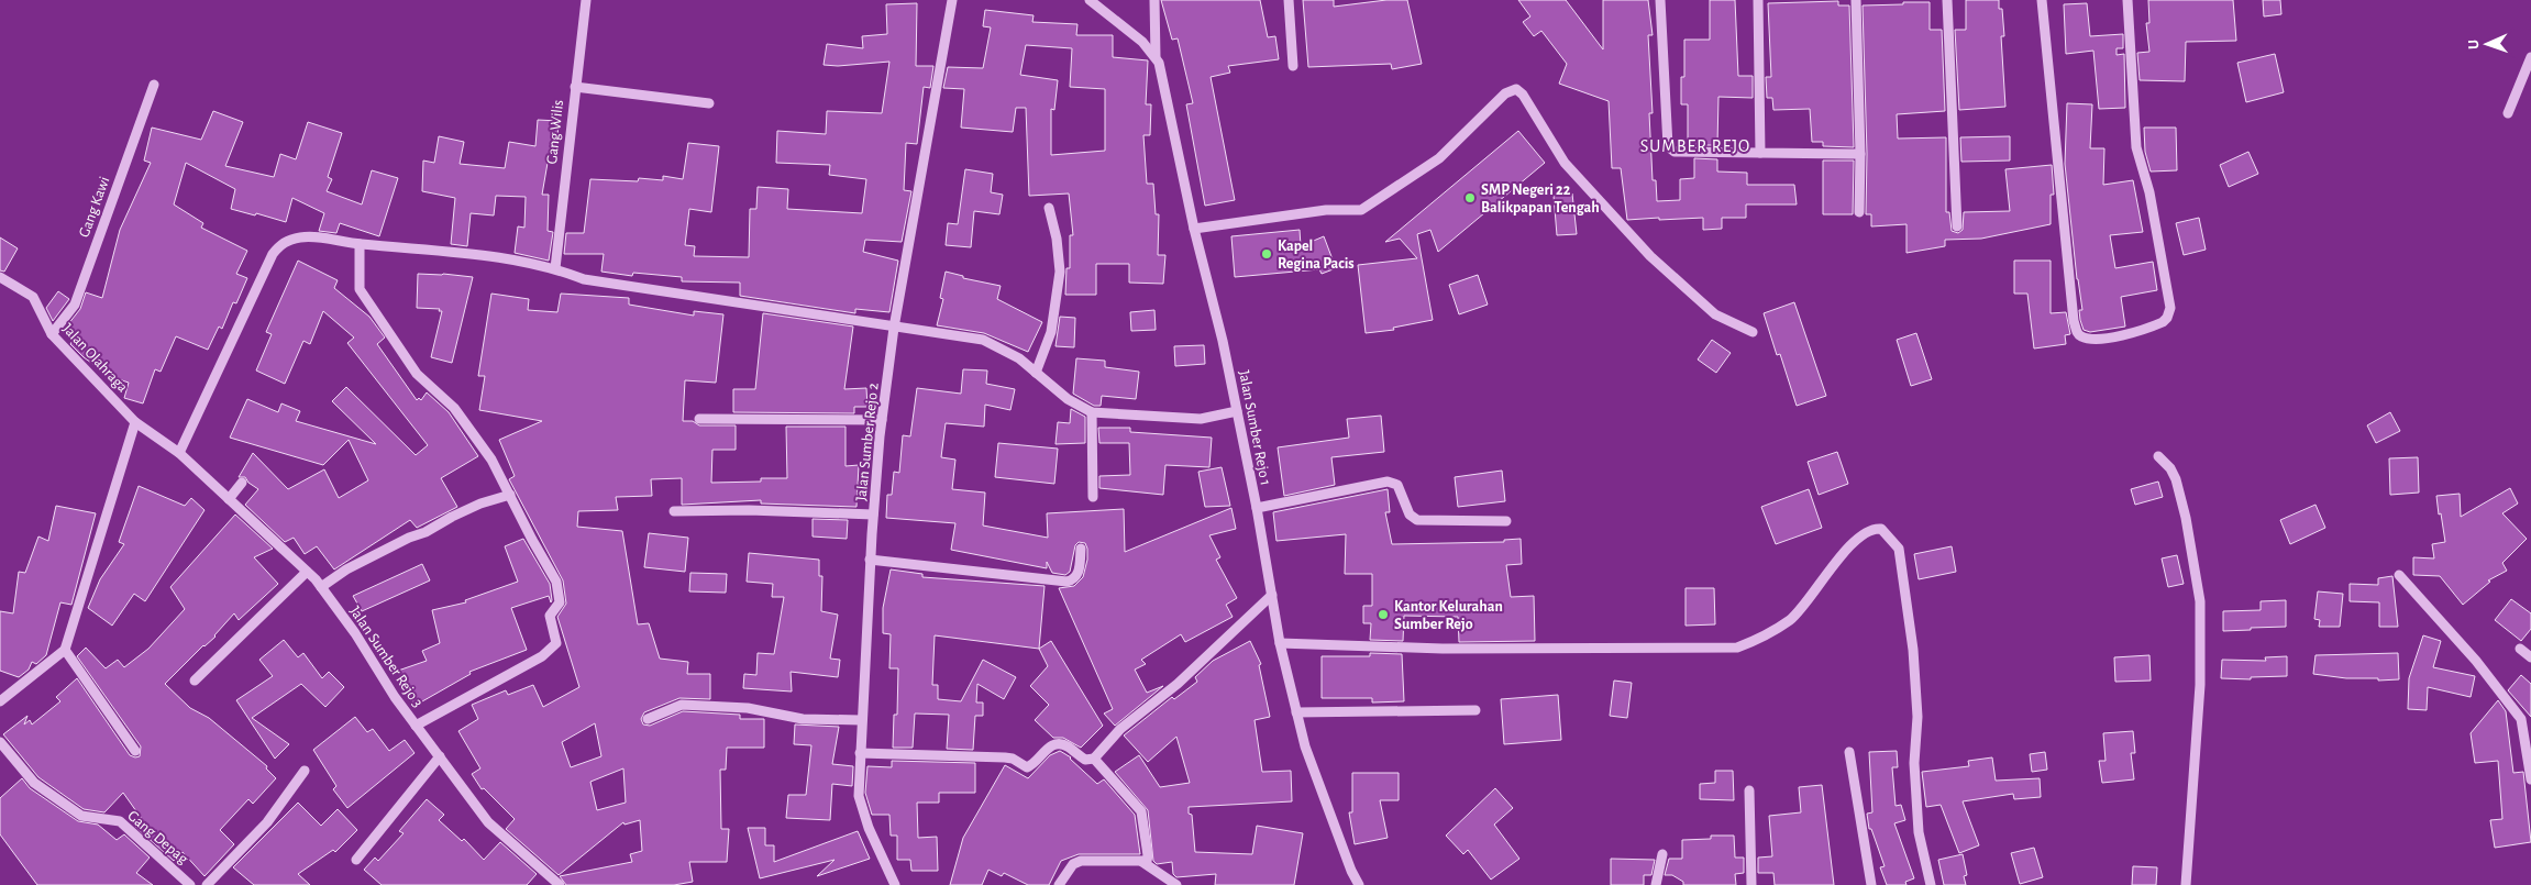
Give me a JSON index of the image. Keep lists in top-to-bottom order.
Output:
{
  "streets": {
    "street": [
      "Gang Wilis",
      "Gang Kawi",
      "Jalan Olahraga",
      "Jalan Sumber Rejo 1",
      "Jalan Sumber Rejo 2",
      "Jalan Sumber Rejo 3",
      "Gang Depag"
    ]
  },
  "crossings": [
    ["Gang Kawi", "Jalan Olahraga"],
    ["Jalan Olahraga", "Jalan Sumber Rejo 3"]
  ],
  "districts": ["SUMBER REJO"],
  "places": ["SMP Negeri 22 Balikpapan Tengah", "Kapel Regina Pacis", "Kantor Kelurahan Sumber Rejo"],
  "north": "left"
}
